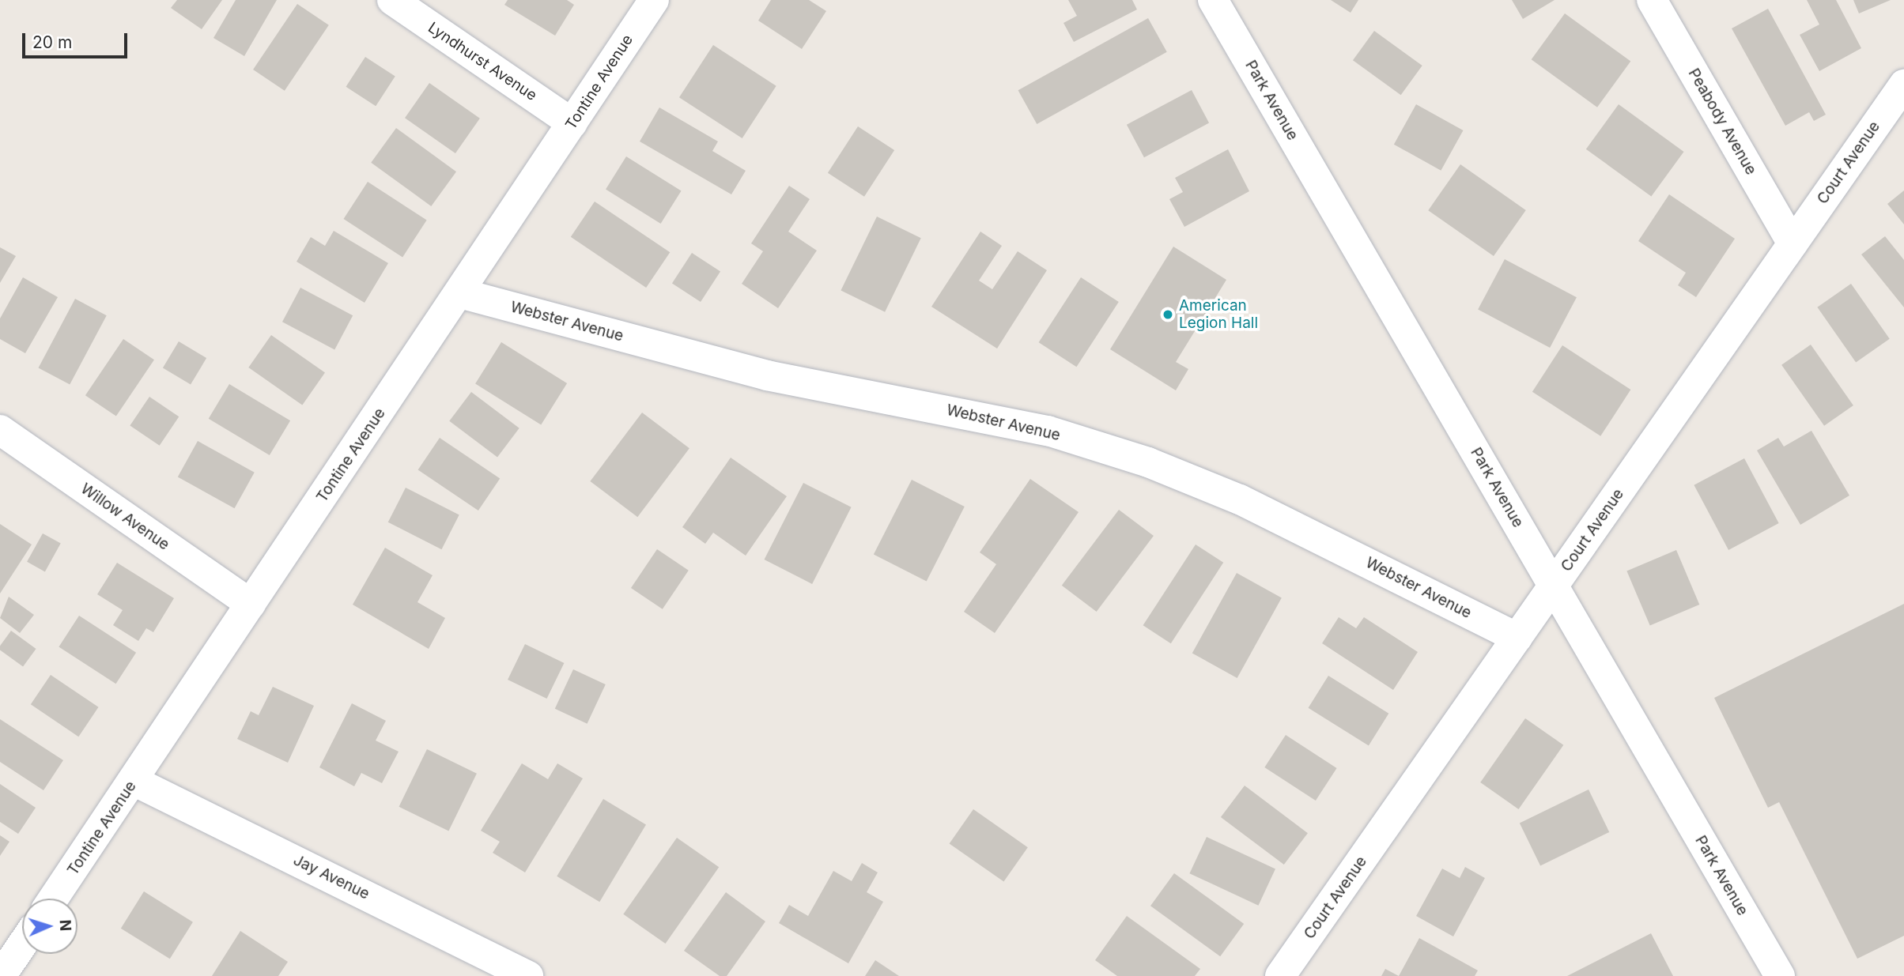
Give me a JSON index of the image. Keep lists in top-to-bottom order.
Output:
{
  "streets": {
    "street": [
      "Lyndhurst Avenue",
      "Tontine Avenue",
      "Park Avenue",
      "Peabody Avenue",
      "Court Avenue",
      "Webster Avenue",
      "Willow Avenue",
      "Jay Avenue"
    ]
  },
  "crossings": [
    ["Lyndhurst Avenue", "Tontine Avenue"],
    ["Tontine Avenue", "Webster Avenue"],
    ["Tontine Avenue", "Willow Avenue"],
    ["Tontine Avenue", "Jay Avenue"],
    ["Park Avenue", "Court Avenue"],
    ["Peabody Avenue", "Court Avenue"],
    ["Court Avenue", "Webster Avenue"]
  ],
  "places": ["American Legion Hall"],
  "scale_bar": "20 m",
  "north": "right"
}
